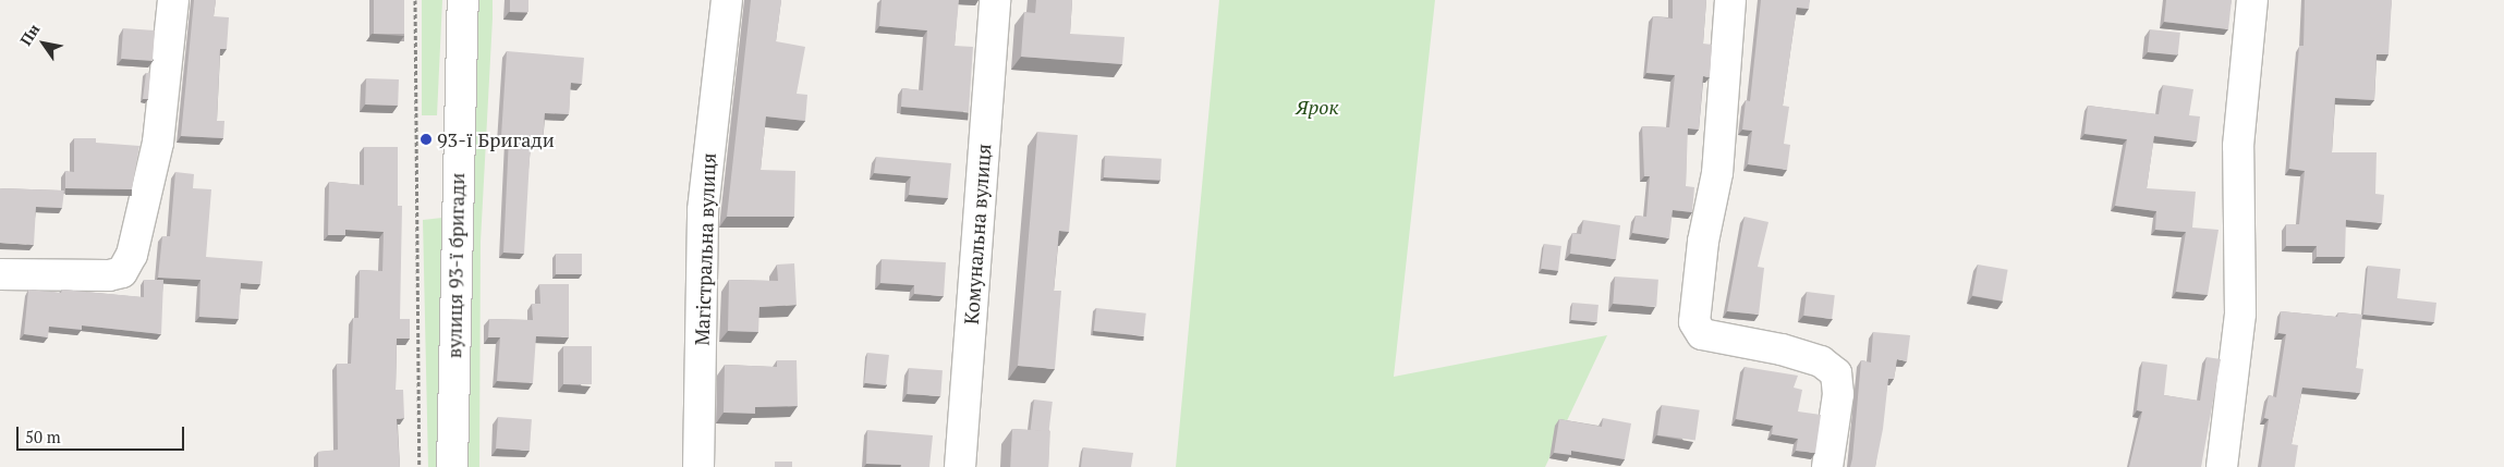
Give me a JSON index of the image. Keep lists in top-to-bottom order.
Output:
{
  "streets": {
    "street": ["Комунальна вулиця", "Магістральна вулиця", "вулиця 93-ї бригади"]
  },
  "parks": ["Ярок"],
  "places": ["93-ї Бригади"],
  "scale_bar": "50 m",
  "north": "top left"
}
